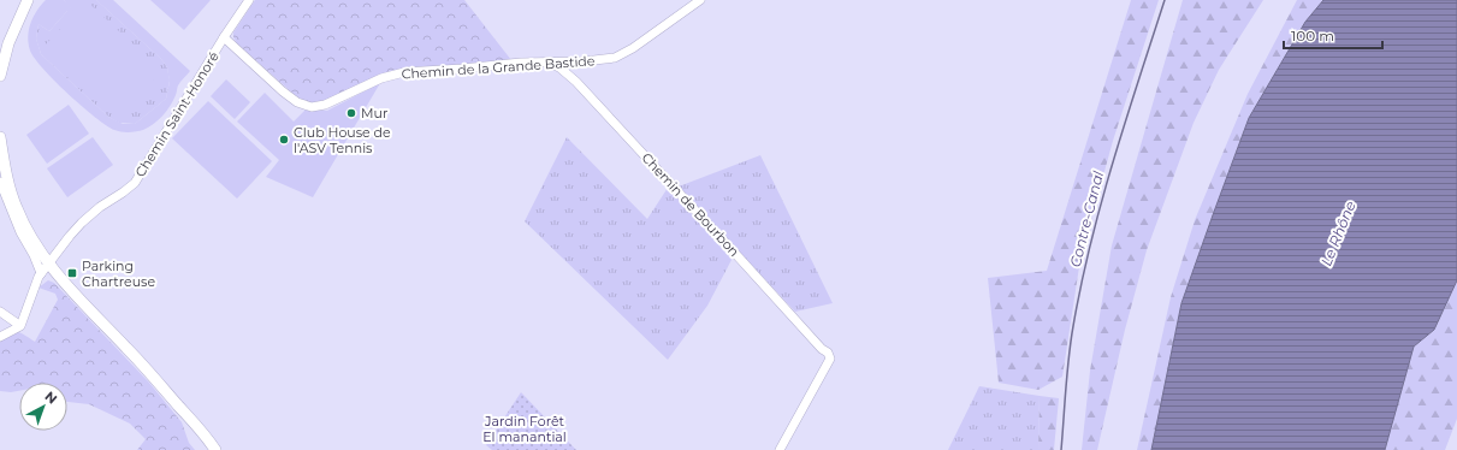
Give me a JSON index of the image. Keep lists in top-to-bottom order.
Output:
{
  "streets": {
    "street": ["Chemin de la Grande Bastide", "Chemin Saint-Honoré", "Chemin de Bourbon"]
  },
  "crossings": [
    ["Chemin de la Grande Bastide", "Chemin Saint-Honoré"],
    ["Chemin de la Grande Bastide", "Chemin de Bourbon"]
  ],
  "water": ["Contre-Canal", "Le Rhône"],
  "parks": ["Jardin Forêt El manantial"],
  "places": {
    "other": ["Mur", "Club House de l'ASV Tennis"],
    "transit": ["Parking Chartreuse"]
  },
  "scale_bar": "100 m",
  "north": "top right"
}
